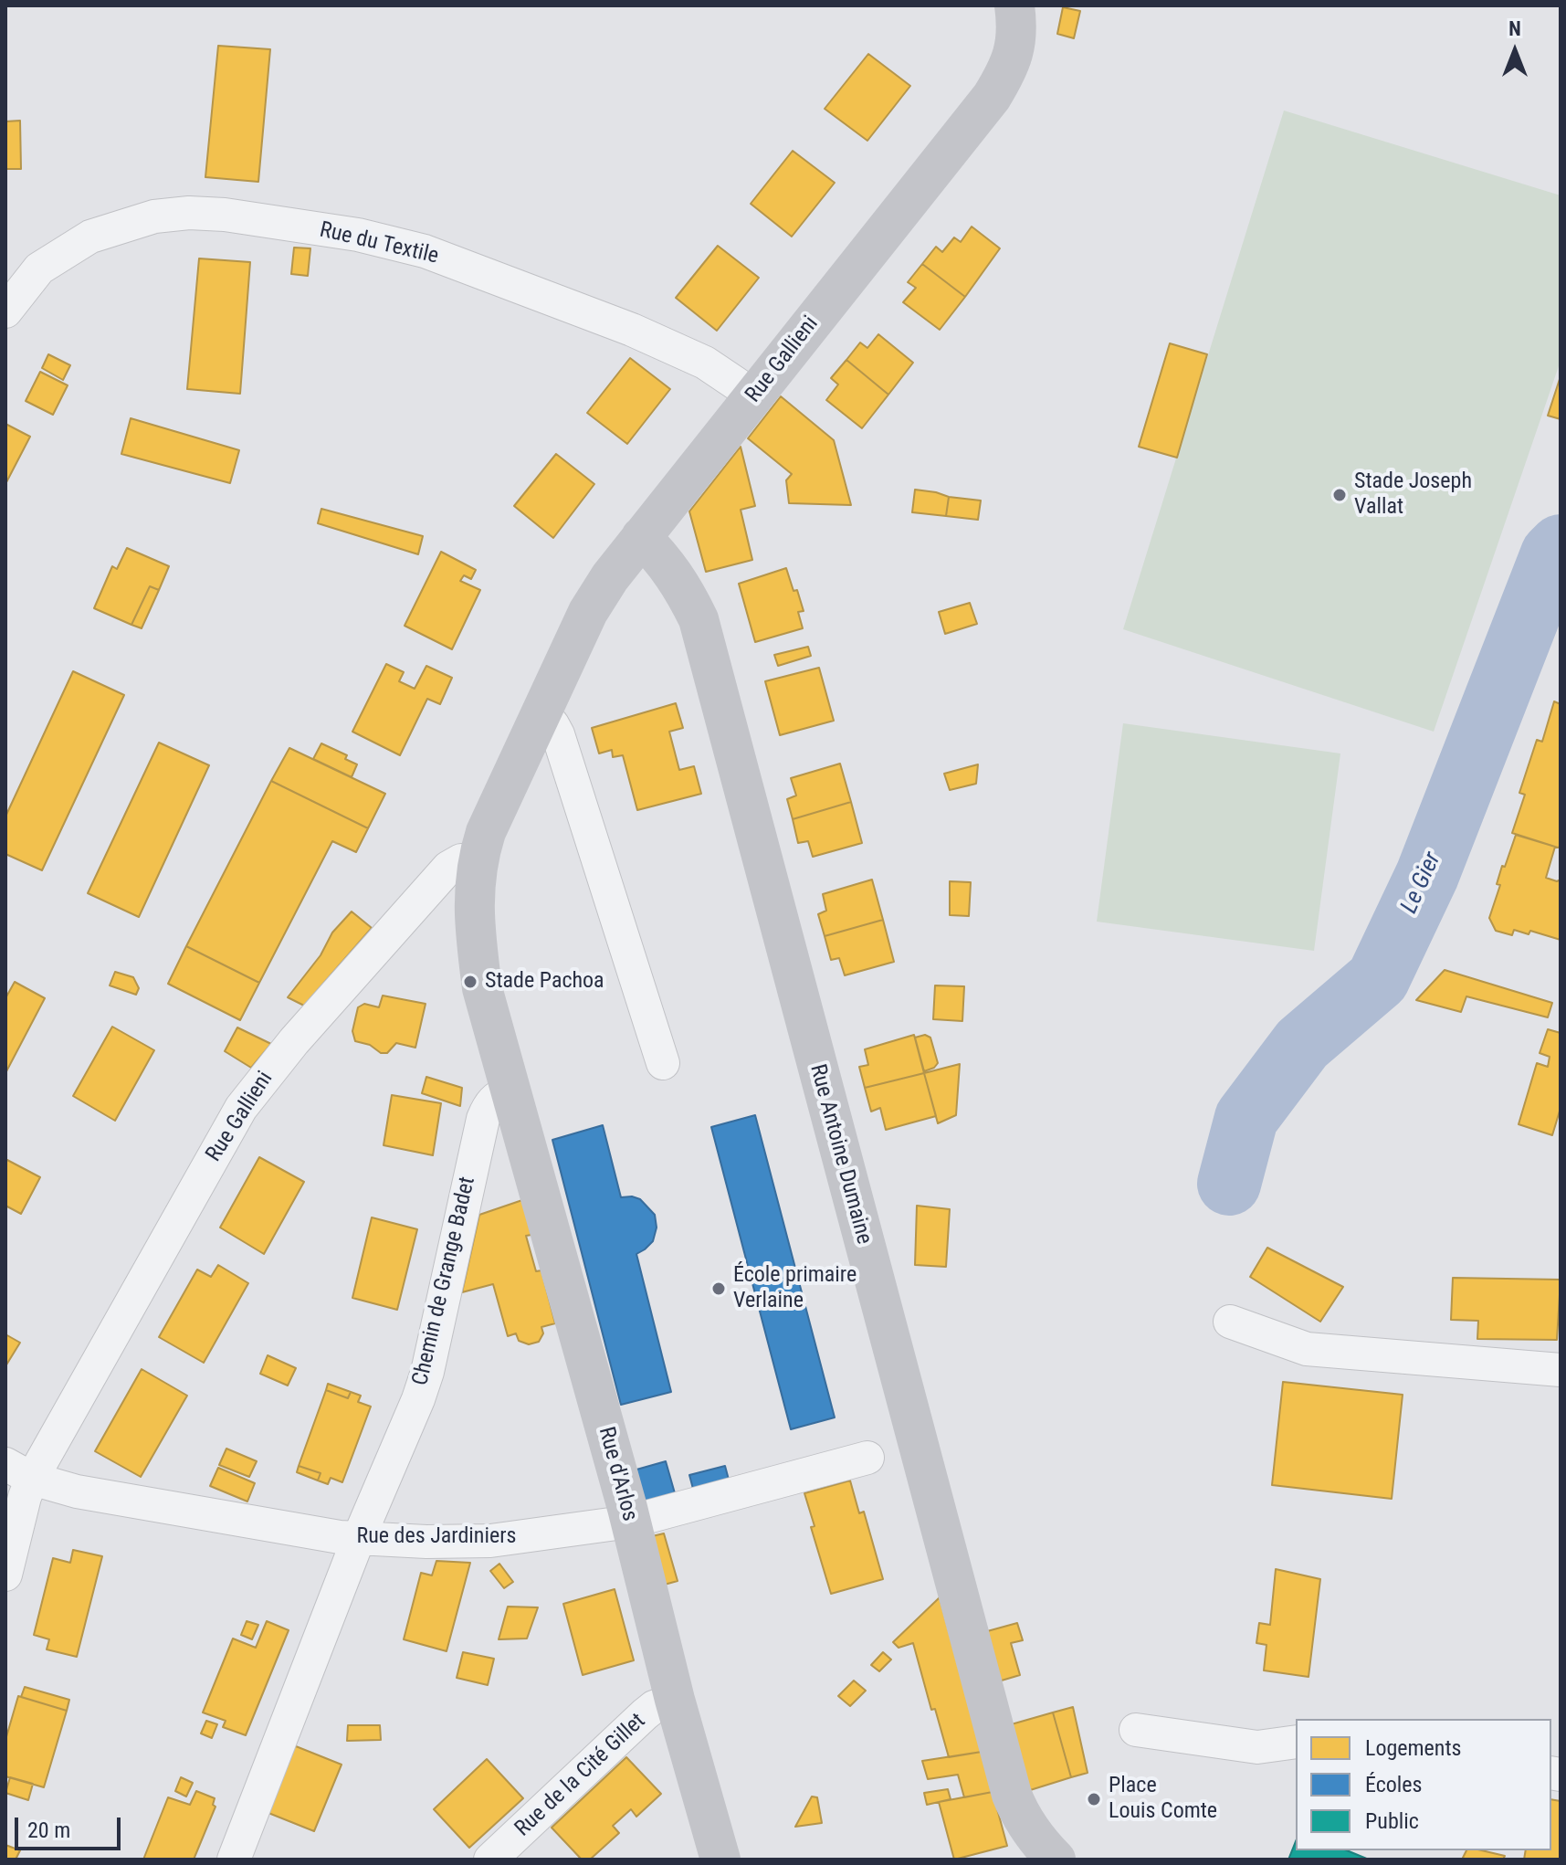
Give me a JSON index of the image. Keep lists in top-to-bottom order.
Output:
{
  "streets": {
    "main road": ["Rue Gallieni", "Rue Antoine Dumaine", "Rue d'Arlos"],
    "street": [
      "Rue du Textile",
      "Chemin de Grange Badet",
      "Rue des Jardiniers",
      "Rue de la Cité Gillet"
    ]
  },
  "crossings": [
    ["Rue du Textile", "Rue Gallieni"],
    ["Rue Gallieni", "Rue Antoine Dumaine"],
    ["Rue Gallieni", "Rue des Jardiniers"],
    ["Chemin de Grange Badet", "Rue d'Arlos"],
    ["Chemin de Grange Badet", "Rue des Jardiniers"],
    ["Rue d'Arlos", "Rue des Jardiniers"],
    ["Rue d'Arlos", "Rue de la Cité Gillet"]
  ],
  "water": ["Le Gier"],
  "places": [
    "Stade Joseph Vallat",
    "Stade Pachoa",
    "École primaire Verlaine",
    "Place Louis Comte"
  ],
  "legend": ["Logements", "Écoles", "Public"],
  "scale_bar": "20 m",
  "north": "top"
}
